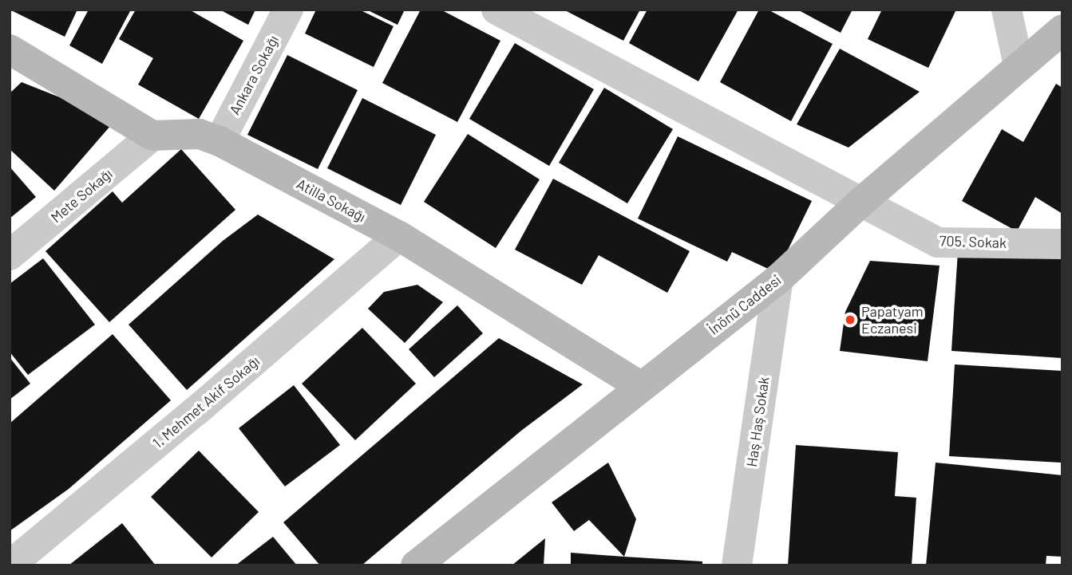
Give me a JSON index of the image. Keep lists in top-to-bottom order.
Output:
{
  "streets": {
    "street": [
      "Ankara Sokağı",
      "Mete Sokağı",
      "Atilla Sokağı",
      "705. Sokak",
      "İnönü Caddesi",
      "1. Mehmet Akif Sokağı",
      "Haş Haş Sokak"
    ]
  },
  "crossings": [
    ["Ankara Sokağı", "Atilla Sokağı"],
    ["Mete Sokağı", "Atilla Sokağı"],
    ["Atilla Sokağı", "İnönü Caddesi"],
    ["Atilla Sokağı", "1. Mehmet Akif Sokağı"],
    ["705. Sokak", "İnönü Caddesi"],
    ["İnönü Caddesi", "Haş Haş Sokak"]
  ],
  "places": ["Papatyam Eczanesi"]
}
